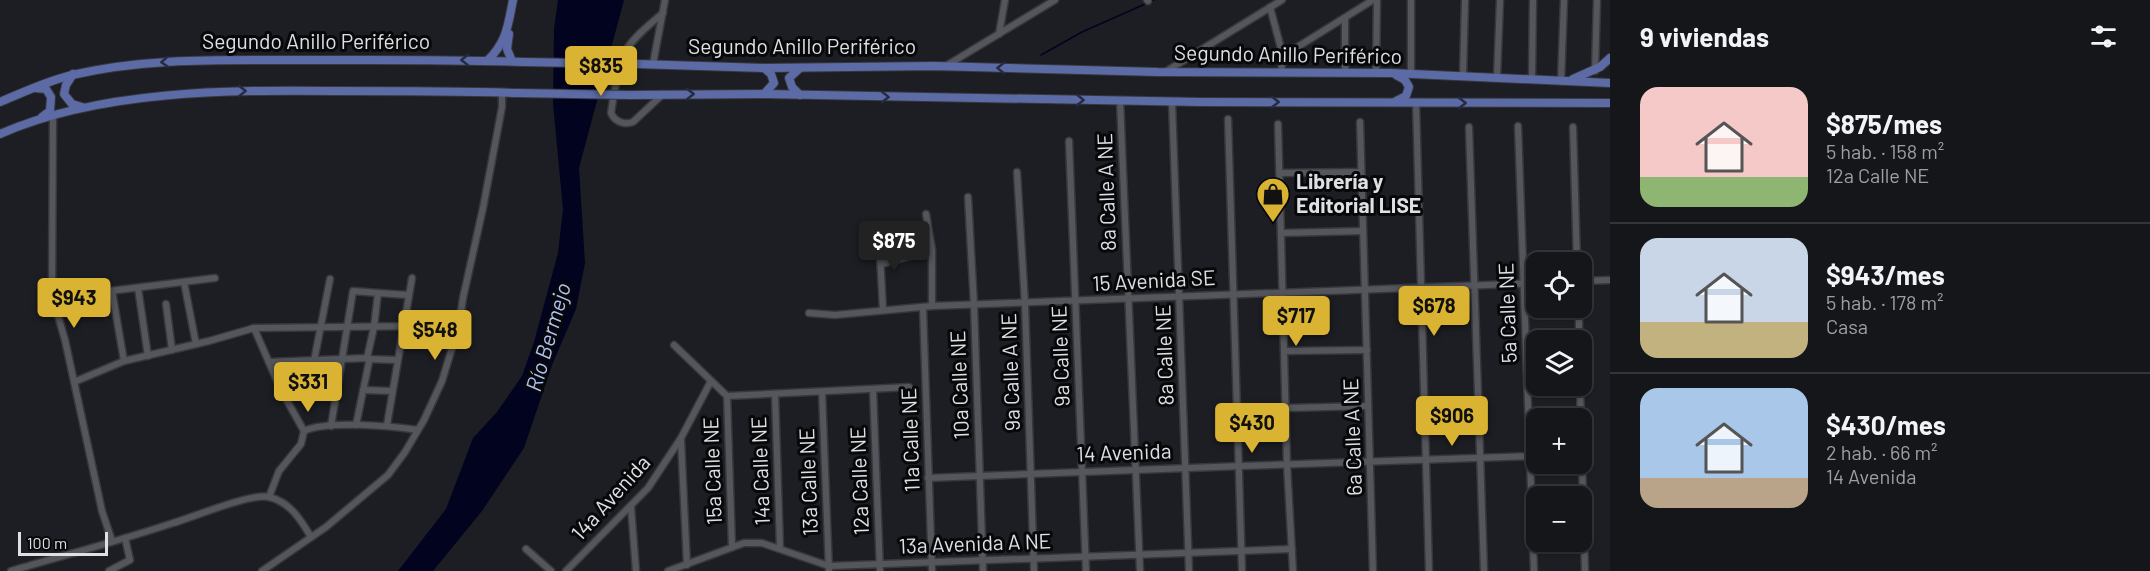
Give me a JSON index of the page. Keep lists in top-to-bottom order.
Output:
{
  "streets": {
    "main road": ["Segundo Anillo Periférico"],
    "street": [
      "8a Calle A NE",
      "15 Avenida SE",
      "5a Calle NE",
      "8a Calle NE",
      "9a Calle NE",
      "9a Calle A NE",
      "10a Calle NE",
      "6a Calle A NE",
      "11a Calle NE",
      "14 Avenida",
      "15a Calle NE",
      "14a Calle NE",
      "12a Calle NE",
      "13a Calle NE",
      "14a Avenida",
      "13a Avenida A NE"
    ]
  },
  "crossings": [
    ["8a Calle A NE", "15 Avenida SE"],
    ["8a Calle A NE", "14 Avenida"],
    ["8a Calle A NE", "13a Avenida A NE"],
    ["15 Avenida SE", "5a Calle NE"],
    ["15 Avenida SE", "8a Calle NE"],
    ["15 Avenida SE", "9a Calle NE"],
    ["15 Avenida SE", "9a Calle A NE"],
    ["15 Avenida SE", "10a Calle NE"],
    ["15 Avenida SE", "6a Calle A NE"],
    ["15 Avenida SE", "11a Calle NE"],
    ["8a Calle NE", "14 Avenida"],
    ["8a Calle NE", "13a Avenida A NE"],
    ["9a Calle NE", "14 Avenida"],
    ["9a Calle NE", "13a Avenida A NE"],
    ["9a Calle A NE", "14 Avenida"],
    ["9a Calle A NE", "13a Avenida A NE"],
    ["10a Calle NE", "14 Avenida"],
    ["10a Calle NE", "13a Avenida A NE"],
    ["6a Calle A NE", "14 Avenida"],
    ["11a Calle NE", "14 Avenida"],
    ["11a Calle NE", "13a Avenida A NE"],
    ["15a Calle NE", "13a Avenida A NE"],
    ["14a Calle NE", "13a Avenida A NE"],
    ["12a Calle NE", "13a Avenida A NE"],
    ["13a Calle NE", "13a Avenida A NE"]
  ],
  "water": ["Río Bermejo"],
  "places": {
    "shop": ["Librería y Editorial LISE"]
  },
  "scale_bar": "100 m",
  "page": {
    "heading": "9 viviendas",
    "price": [
      "$835",
      "$875",
      "$943",
      "$678",
      "$717",
      "$548",
      "$331",
      "$906",
      "$430"
    ],
    "list": [
      {
        "name": "$875/mes",
        "note": "5 hab. · 158 m² · 12a Calle NE"
      },
      {
        "name": "$943/mes",
        "note": "5 hab. · 178 m² · Casa"
      },
      {
        "name": "$430/mes",
        "note": "2 hab. · 66 m² · 14 Avenida"
      }
    ],
    "map_buttons": ["+", "−"],
    "scale": "100 m"
  }
}
